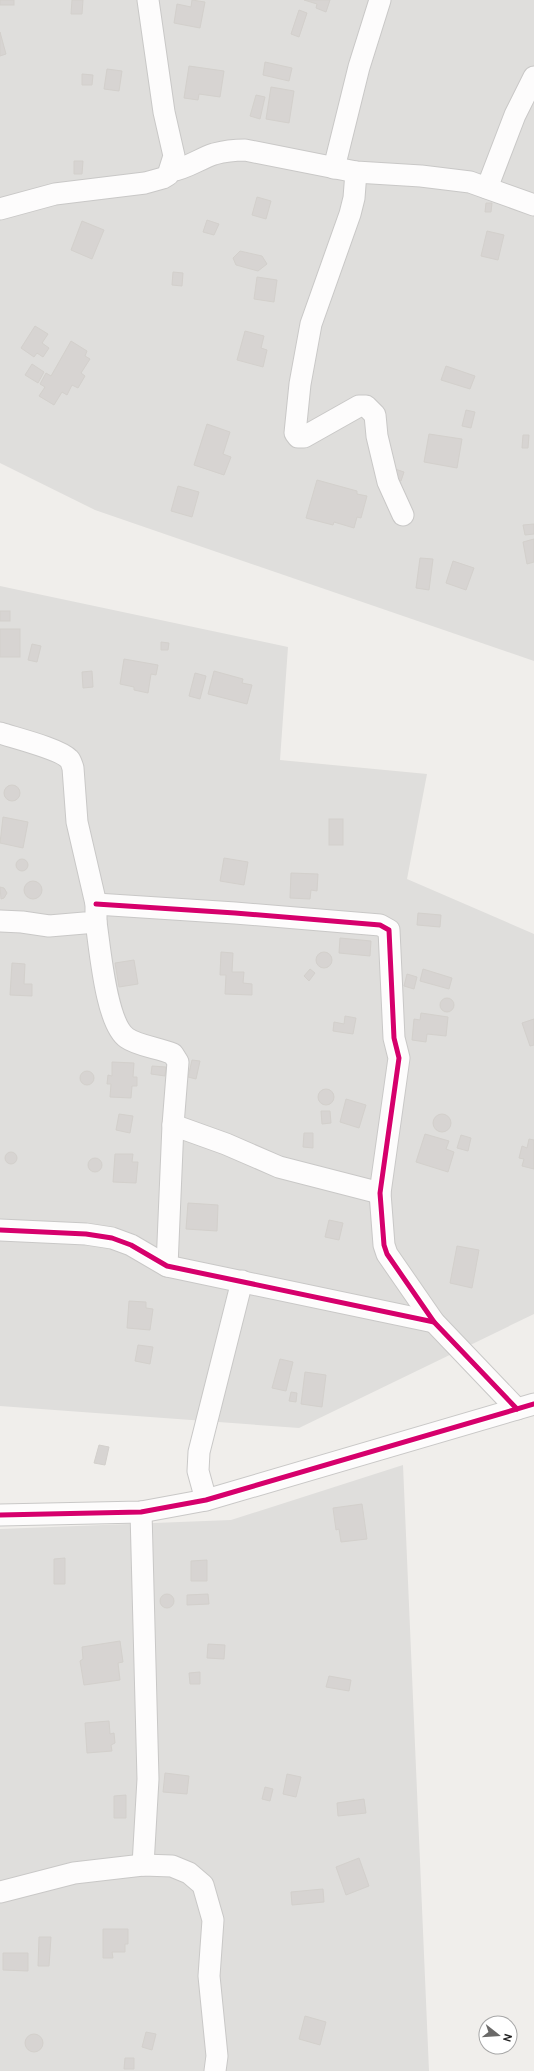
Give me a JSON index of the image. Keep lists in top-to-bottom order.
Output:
{
  "north": "right"
}
